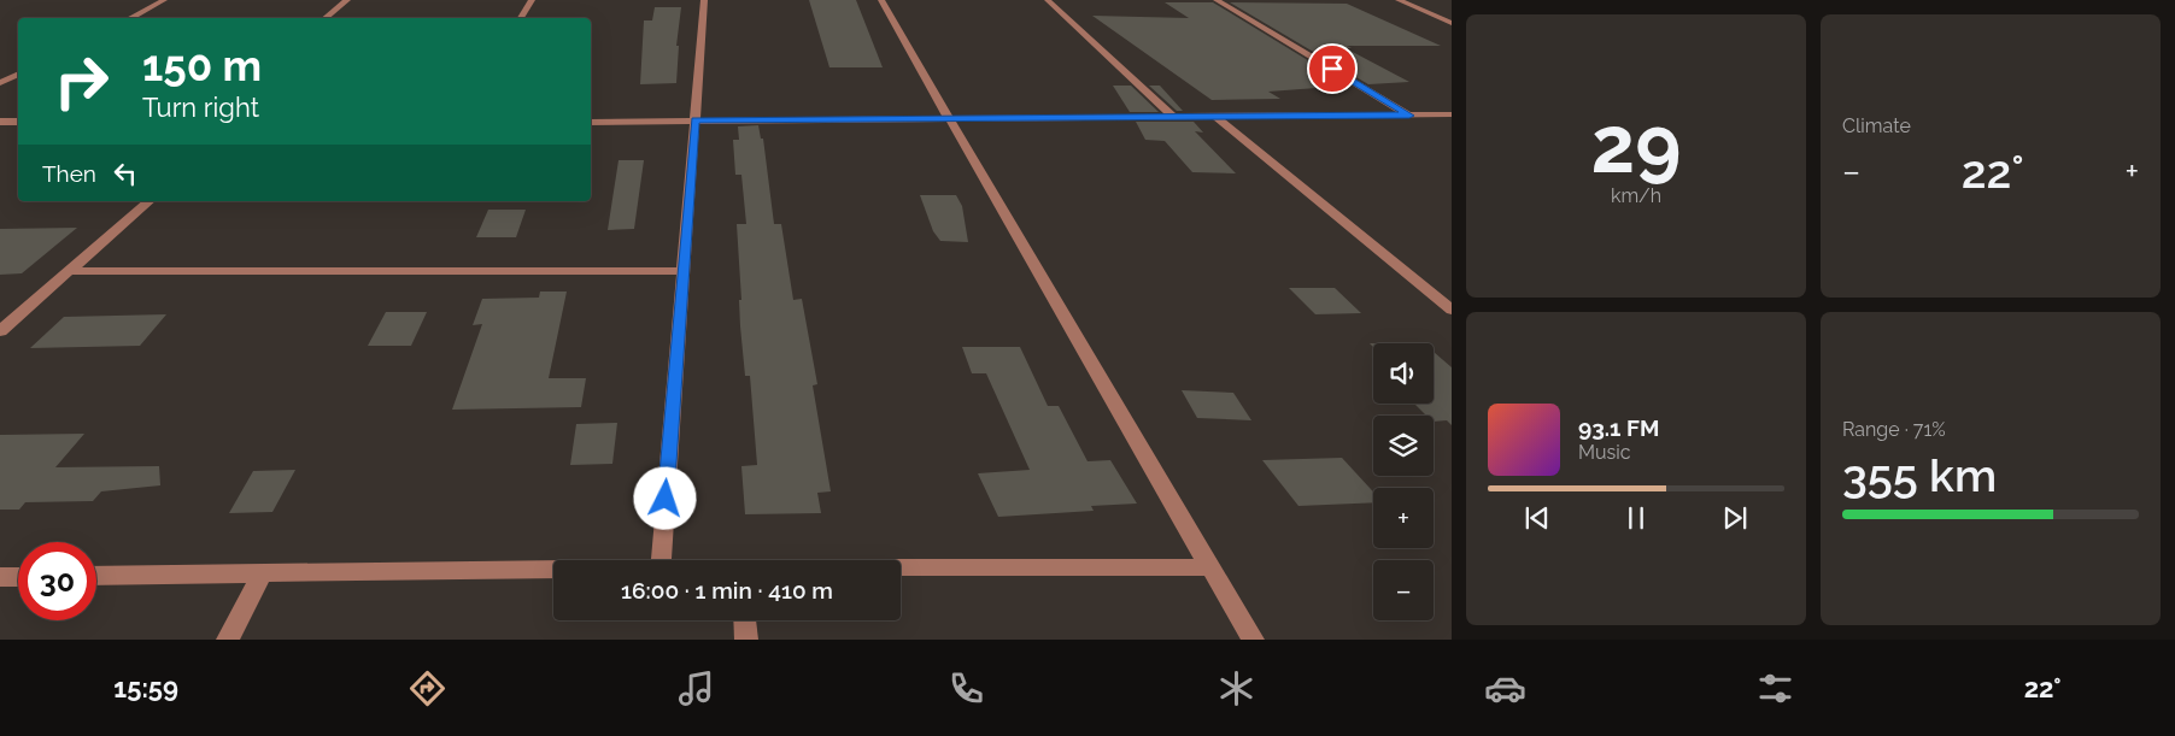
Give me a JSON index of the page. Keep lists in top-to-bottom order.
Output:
{
  "page": {
    "tile": [
      ["29", "km/h"],
      "Climate",
      ["Range · 71%", "355 km"]
    ],
    "turn": ["150 m", "Turn right"],
    "then": "Then",
    "heat": ["−", "22°", "+"],
    "map_buttons": ["+", "−"],
    "song": ["93.1 FM", "Music"],
    "limit": "30",
    "trip": "16:00 · 1 min · 410 m",
    "tabs": ["15:59", "22°"]
  }
}
